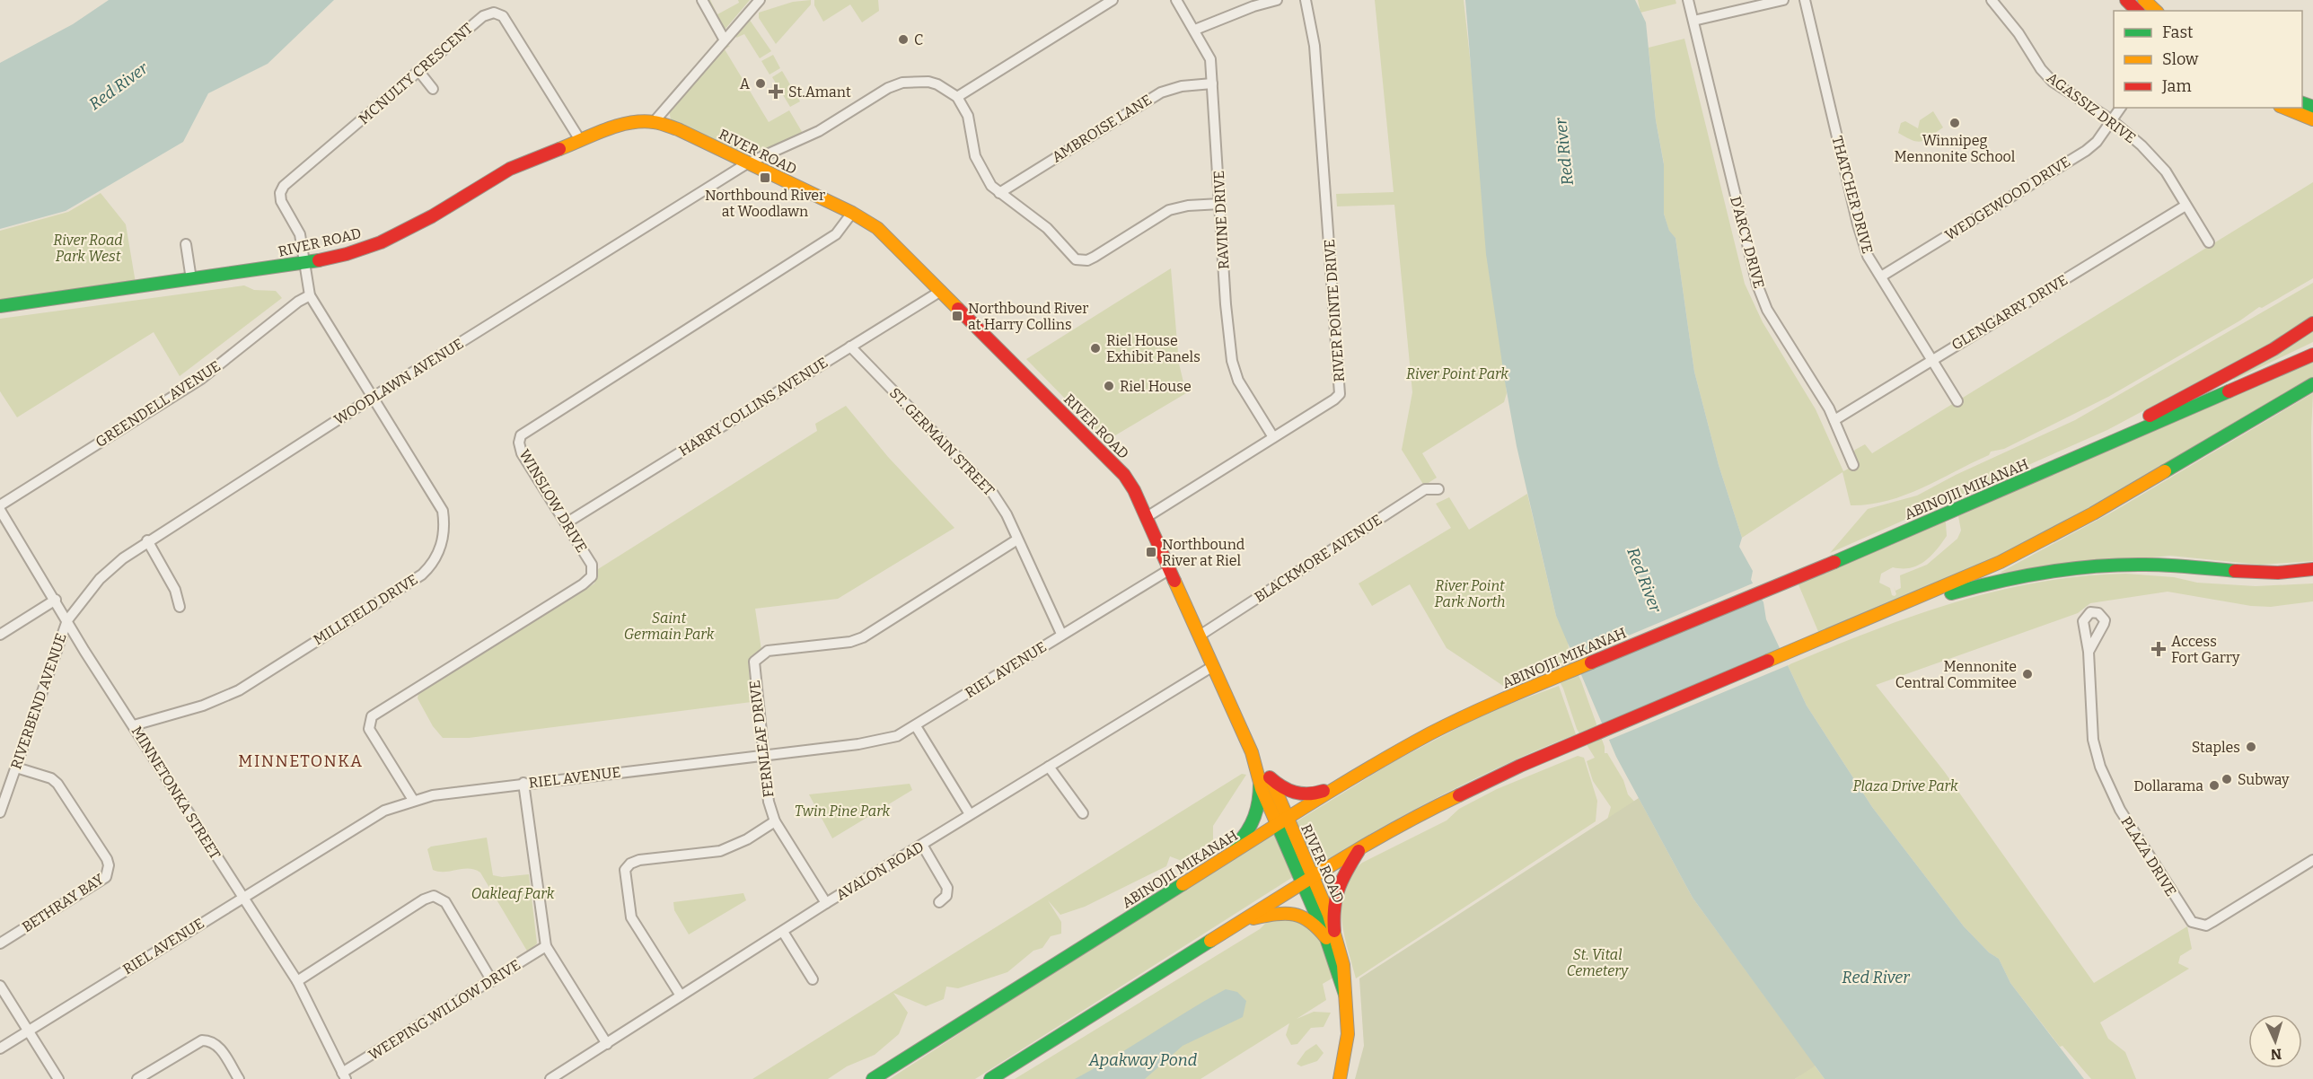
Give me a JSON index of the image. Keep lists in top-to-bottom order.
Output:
{
  "streets": {
    "main road": ["RIVER ROAD", "ABINOJII MIKANAH"],
    "street": [
      "MCNULTY CRESCENT",
      "AGASSIZ DRIVE",
      "AMBROISE LANE",
      "THATCHER DRIVE",
      "WEDGEWOOD DRIVE",
      "RAVINE DRIVE",
      "D'ARCY DRIVE",
      "RIVER POINTE DRIVE",
      "GLENGARRY DRIVE",
      "WOODLAWN AVENUE",
      "GREENDELL AVENUE",
      "HARRY COLLINS AVENUE",
      "ST. GERMAIN STREET",
      "WINSLOW DRIVE",
      "BLACKMORE AVENUE",
      "MILLFIELD DRIVE",
      "RIEL AVENUE",
      "RIVERBEND AVENUE",
      "FERNLEAF DRIVE",
      "MINNETONKA STREET",
      "PLAZA DRIVE",
      "AVALON ROAD",
      "BETHRAY BAY",
      "WEEPING WILLOW DRIVE"
    ]
  },
  "crossings": [
    ["MCNULTY CRESCENT", "RIVER ROAD"],
    ["MCNULTY CRESCENT", "MILLFIELD DRIVE"],
    ["AGASSIZ DRIVE", "WEDGEWOOD DRIVE"],
    ["AGASSIZ DRIVE", "GLENGARRY DRIVE"],
    ["AMBROISE LANE", "RAVINE DRIVE"],
    ["RIVER ROAD", "RIVER POINTE DRIVE"],
    ["RIVER ROAD", "WOODLAWN AVENUE"],
    ["RIVER ROAD", "HARRY COLLINS AVENUE"],
    ["RIVER ROAD", "ABINOJII MIKANAH"],
    ["RIVER ROAD", "WINSLOW DRIVE"],
    ["RIVER ROAD", "BLACKMORE AVENUE"],
    ["RIVER ROAD", "MILLFIELD DRIVE"],
    ["RIVER ROAD", "RIEL AVENUE"],
    ["RIVER ROAD", "AVALON ROAD"],
    ["THATCHER DRIVE", "WEDGEWOOD DRIVE"],
    ["THATCHER DRIVE", "GLENGARRY DRIVE"],
    ["RAVINE DRIVE", "RIVER POINTE DRIVE"],
    ["D'ARCY DRIVE", "GLENGARRY DRIVE"],
    ["WOODLAWN AVENUE", "MILLFIELD DRIVE"],
    ["WOODLAWN AVENUE", "RIVERBEND AVENUE"],
    ["WOODLAWN AVENUE", "MINNETONKA STREET"],
    ["GREENDELL AVENUE", "MILLFIELD DRIVE"],
    ["HARRY COLLINS AVENUE", "ST. GERMAIN STREET"],
    ["HARRY COLLINS AVENUE", "WINSLOW DRIVE"],
    ["ST. GERMAIN STREET", "RIEL AVENUE"],
    ["ST. GERMAIN STREET", "FERNLEAF DRIVE"],
    ["WINSLOW DRIVE", "RIEL AVENUE"],
    ["MILLFIELD DRIVE", "MINNETONKA STREET"],
    ["RIEL AVENUE", "FERNLEAF DRIVE"],
    ["RIEL AVENUE", "MINNETONKA STREET"],
    ["RIVERBEND AVENUE", "MINNETONKA STREET"],
    ["RIVERBEND AVENUE", "BETHRAY BAY"],
    ["FERNLEAF DRIVE", "AVALON ROAD"],
    ["MINNETONKA STREET", "WEEPING WILLOW DRIVE"]
  ],
  "districts": ["MINNETONKA"],
  "water": ["Red River", "Apakway Pond"],
  "parks": [
    "River Road Park West",
    "River Point Park",
    "River Point Park North",
    "Saint Germain Park",
    "Plaza Drive Park",
    "Twin Pine Park",
    "Oakleaf Park",
    "St. Vital Cemetery"
  ],
  "places": {
    "other": [
      "C",
      "A",
      "Winnipeg Mennonite School",
      "Riel House Exhibit Panels",
      "Riel House",
      "Mennonite Central Commitee",
      "Staples",
      "Subway",
      "Dollarama"
    ],
    "health": ["St.Amant", "Access Fort Garry"],
    "transit": ["Northbound River at Woodlawn", "Northbound River at Harry Collins", "Northbound River at Riel"]
  },
  "legend": ["Fast", "Slow", "Jam"],
  "north": "bottom"
}
